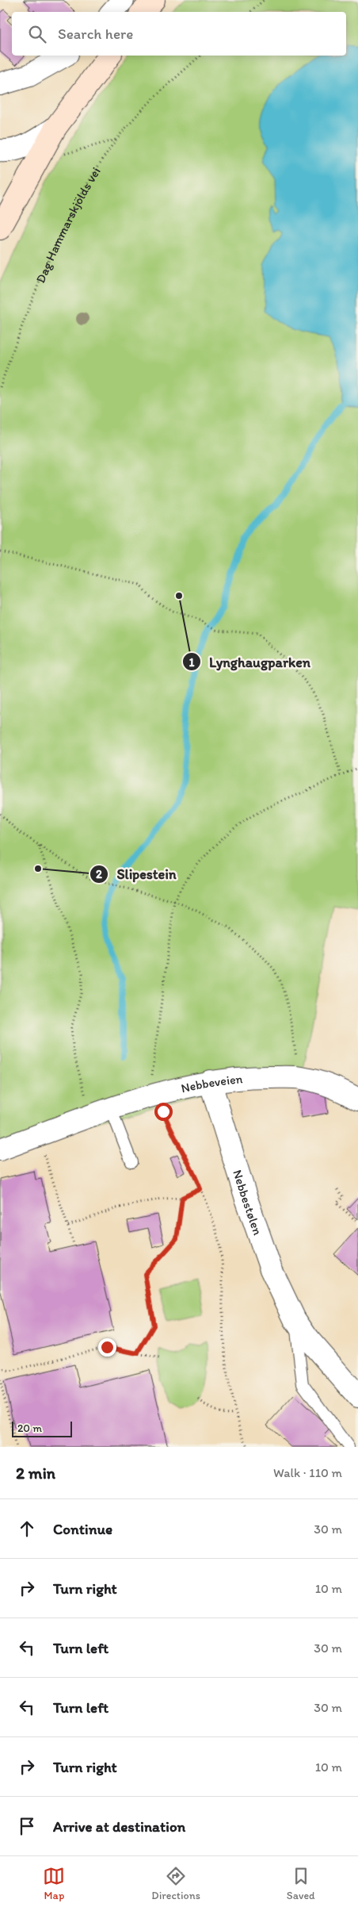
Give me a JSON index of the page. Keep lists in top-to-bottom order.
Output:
{
  "streets": {
    "street": ["Nebbeveien", "Nebbestølen"],
    "path": ["Dag Hammarskjölds vei"]
  },
  "crossings": [
    ["Nebbeveien", "Nebbestølen"]
  ],
  "places": ["Lynghaugparken", "Slipestein"],
  "scale_bar": "20 m",
  "page": {
    "search": "Search here",
    "scale": "20 m",
    "heading": ["2 min", "Walk · 110 m"],
    "list": [
      ["Continue", "30 m"],
      ["Turn right", "10 m"],
      ["Turn left", "30 m"],
      ["Turn left", "30 m"],
      ["Turn right", "10 m"],
      "Arrive at destination"
    ],
    "nav": ["Map", "Directions", "Saved"]
  }
}
